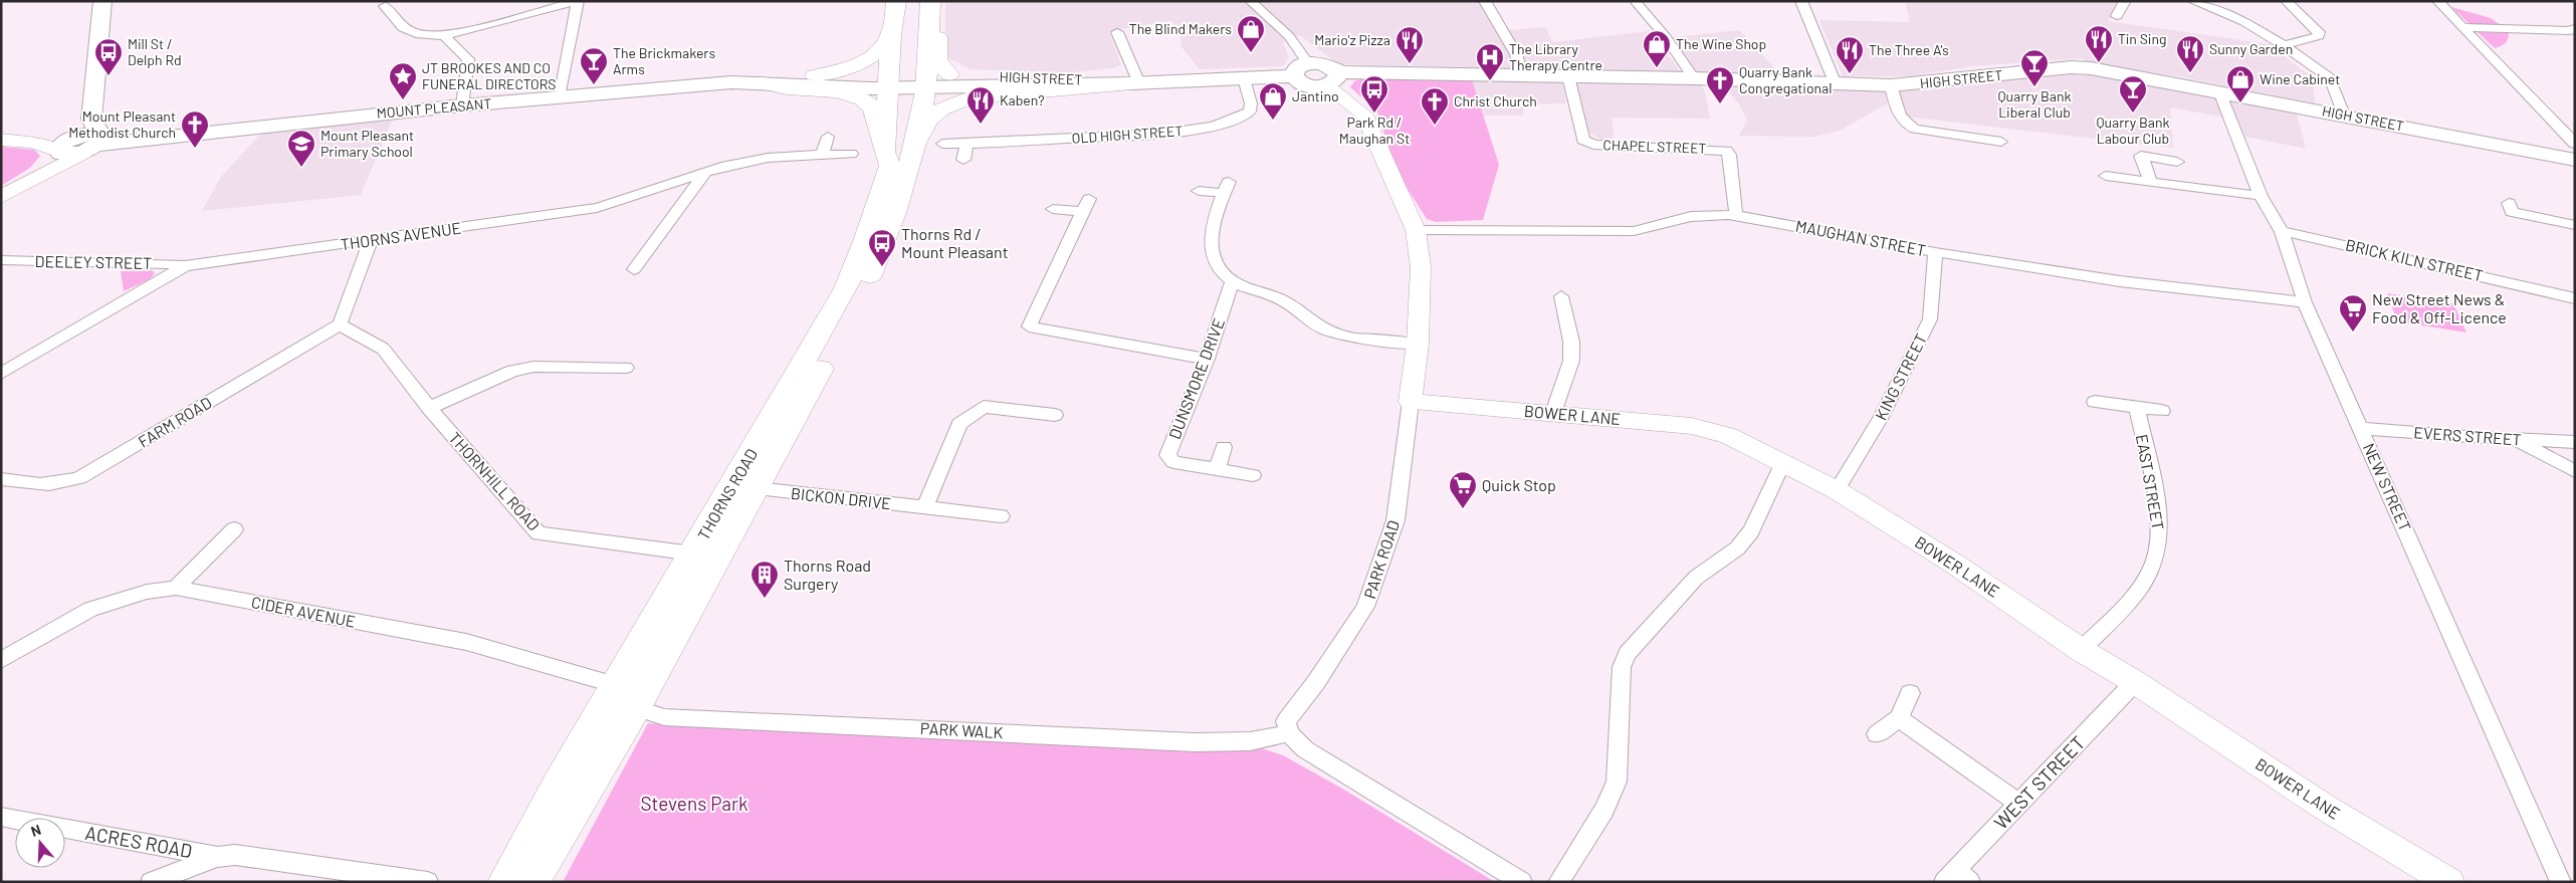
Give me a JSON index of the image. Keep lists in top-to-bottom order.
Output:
{
  "streets": {
    "highway": ["THORNS ROAD"],
    "main road": ["HIGH STREET", "MOUNT PLEASANT"],
    "street": [
      "OLD HIGH STREET",
      "CHAPEL STREET",
      "THORNS AVENUE",
      "MAUGHAN STREET",
      "BRICK KILN STREET",
      "DEELEY STREET",
      "KING STREET",
      "DUNSMORE DRIVE",
      "BOWER LANE",
      "FARM ROAD",
      "EVERS STREET",
      "THORNHILL ROAD",
      "EAST STREET",
      "NEW STREET",
      "BICKON DRIVE",
      "PARK ROAD",
      "CIDER AVENUE",
      "PARK WALK",
      "WEST STREET",
      "ACRES ROAD"
    ]
  },
  "crossings": [
    ["HIGH STREET", "MOUNT PLEASANT"],
    ["HIGH STREET", "OLD HIGH STREET"],
    ["HIGH STREET", "CHAPEL STREET"],
    ["HIGH STREET", "NEW STREET"],
    ["HIGH STREET", "THORNS ROAD"],
    ["HIGH STREET", "PARK ROAD"],
    ["MOUNT PLEASANT", "THORNS ROAD"],
    ["CHAPEL STREET", "MAUGHAN STREET"],
    ["THORNS AVENUE", "DEELEY STREET"],
    ["MAUGHAN STREET", "KING STREET"],
    ["MAUGHAN STREET", "NEW STREET"],
    ["MAUGHAN STREET", "PARK ROAD"],
    ["BRICK KILN STREET", "NEW STREET"],
    ["KING STREET", "BOWER LANE"],
    ["BOWER LANE", "EAST STREET"],
    ["BOWER LANE", "PARK ROAD"],
    ["BOWER LANE", "WEST STREET"],
    ["FARM ROAD", "THORNHILL ROAD"],
    ["EVERS STREET", "NEW STREET"],
    ["THORNHILL ROAD", "THORNS ROAD"],
    ["THORNS ROAD", "BICKON DRIVE"],
    ["THORNS ROAD", "CIDER AVENUE"],
    ["THORNS ROAD", "PARK WALK"],
    ["PARK ROAD", "PARK WALK"],
    ["CIDER AVENUE", "PARK WALK"]
  ],
  "parks": ["Stevens Park"],
  "places": {
    "shop": [
      "The Blind Makers",
      "The Wine Shop",
      "Wine Cabinet",
      "Jantino"
    ],
    "restaurant": [
      "Tin Sing",
      "Mario'z Pizza",
      "Sunny Garden",
      "The Three A's",
      "Kaben?"
    ],
    "bus stop": ["Mill St / Delph Rd", "Park Rd / Maughan St", "Thorns Rd / Mount Pleasant"],
    "hospital": ["The Library Therapy Centre"],
    "bar": ["The Brickmakers Arms", "Quarry Bank Liberal Club", "Quarry Bank Labour Club"],
    "place": ["JT BROOKES AND CO FUNERAL DIRECTORS"],
    "church": ["Quarry Bank Congregational", "Christ Church", "Mount Pleasant Methodist Church"],
    "school or university": ["Mount Pleasant Primary School"],
    "supermarket": ["New Street News & Food & Off-Licence", "Quick Stop"],
    "building": ["Thorns Road Surgery"]
  },
  "north": "top"
}
